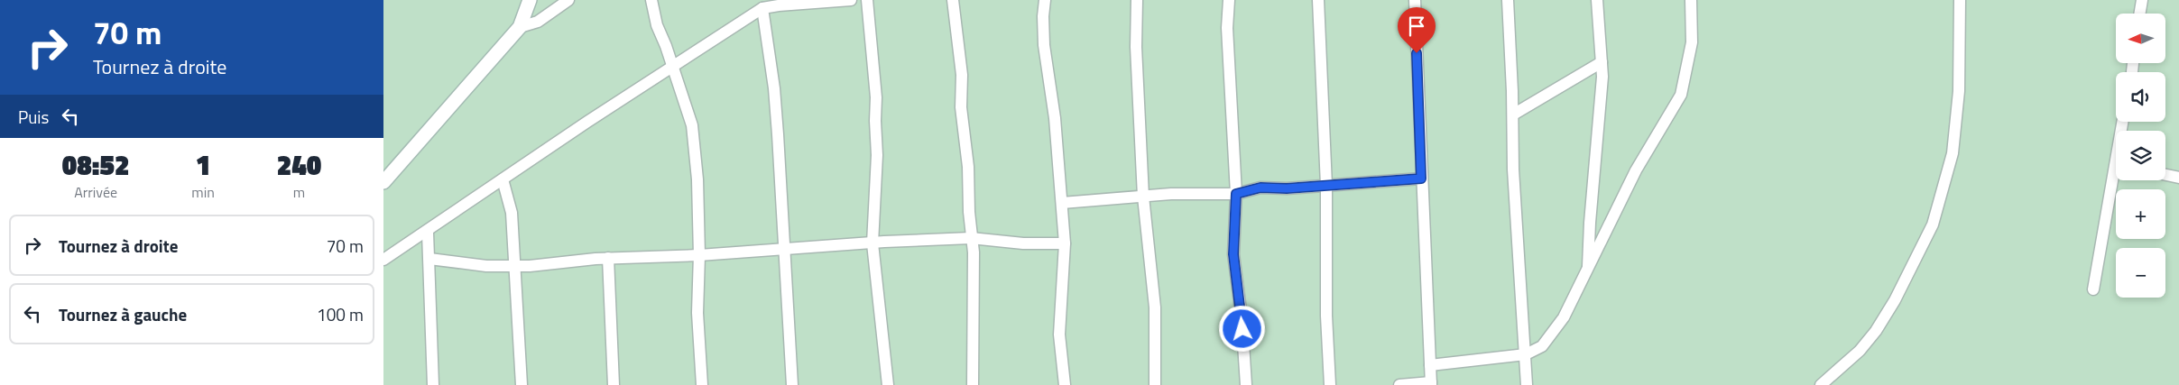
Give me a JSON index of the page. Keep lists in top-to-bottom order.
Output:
{
  "north": "left",
  "page": {
    "turn": ["70 m", "Tournez à droite"],
    "map_buttons": ["+", "−"],
    "then": "Puis",
    "eta": [
      "08:52",
      "Arrivée",
      "1",
      "min",
      "240",
      "m"
    ],
    "list": [
      {
        "name": "Tournez à droite",
        "value": "70 m"
      },
      {
        "name": "Tournez à gauche",
        "value": "100 m"
      }
    ]
  }
}
